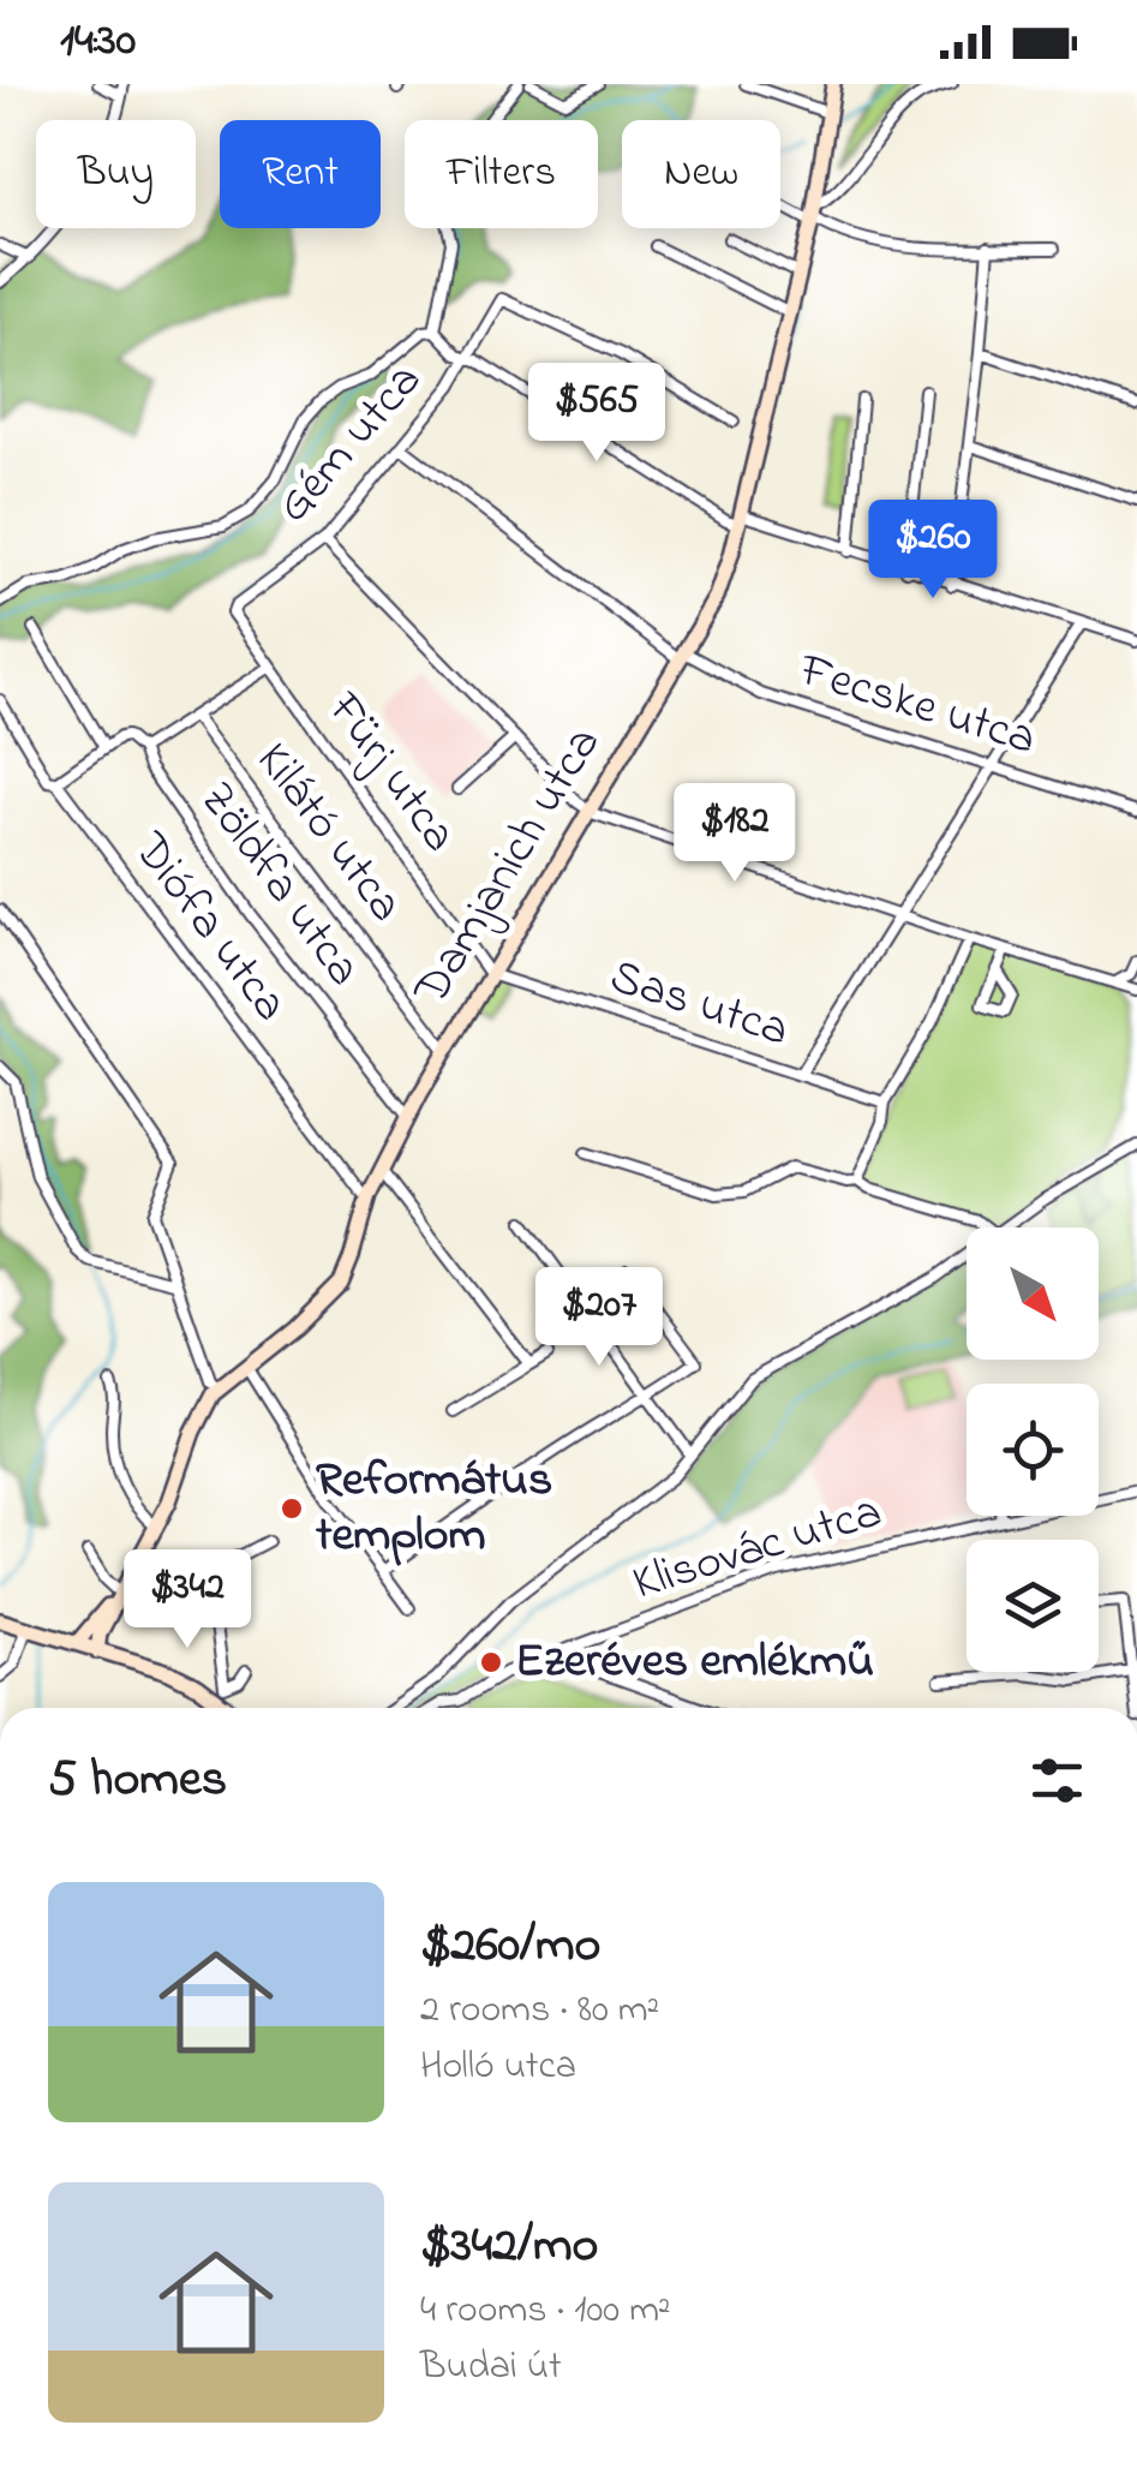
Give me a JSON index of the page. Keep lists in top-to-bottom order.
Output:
{
  "streets": {
    "main road": ["Damjanich utca"],
    "street": [
      "Gém utca",
      "Fecske utca",
      "Fürj utca",
      "Kilátó utca",
      "Zöldfa utca",
      "Diófa utca",
      "Sas utca",
      "Klisovác utca"
    ]
  },
  "crossings": [
    ["Gém utca", "Fecske utca"],
    ["Gém utca", "Fürj utca"],
    ["Fecske utca", "Damjanich utca"],
    ["Fürj utca", "Damjanich utca"],
    ["Fürj utca", "Sas utca"],
    ["Kilátó utca", "Damjanich utca"],
    ["Damjanich utca", "Zöldfa utca"],
    ["Damjanich utca", "Diófa utca"],
    ["Damjanich utca", "Sas utca"]
  ],
  "places": ["Református templom", "Ezeréves emlékmű"],
  "north": "bottom right",
  "page": {
    "status": "14:30",
    "chip": [
      "Buy",
      "Rent",
      "Filters",
      "New"
    ],
    "price": [
      "$565",
      "$260",
      "$182",
      "$207",
      "$342"
    ],
    "heading": "5 homes",
    "list": [
      {
        "name": "$260/mo",
        "note": "2 rooms · 80 m² · Holló utca"
      },
      {
        "name": "$342/mo",
        "note": "4 rooms · 100 m² · Budai út"
      }
    ]
  }
}
